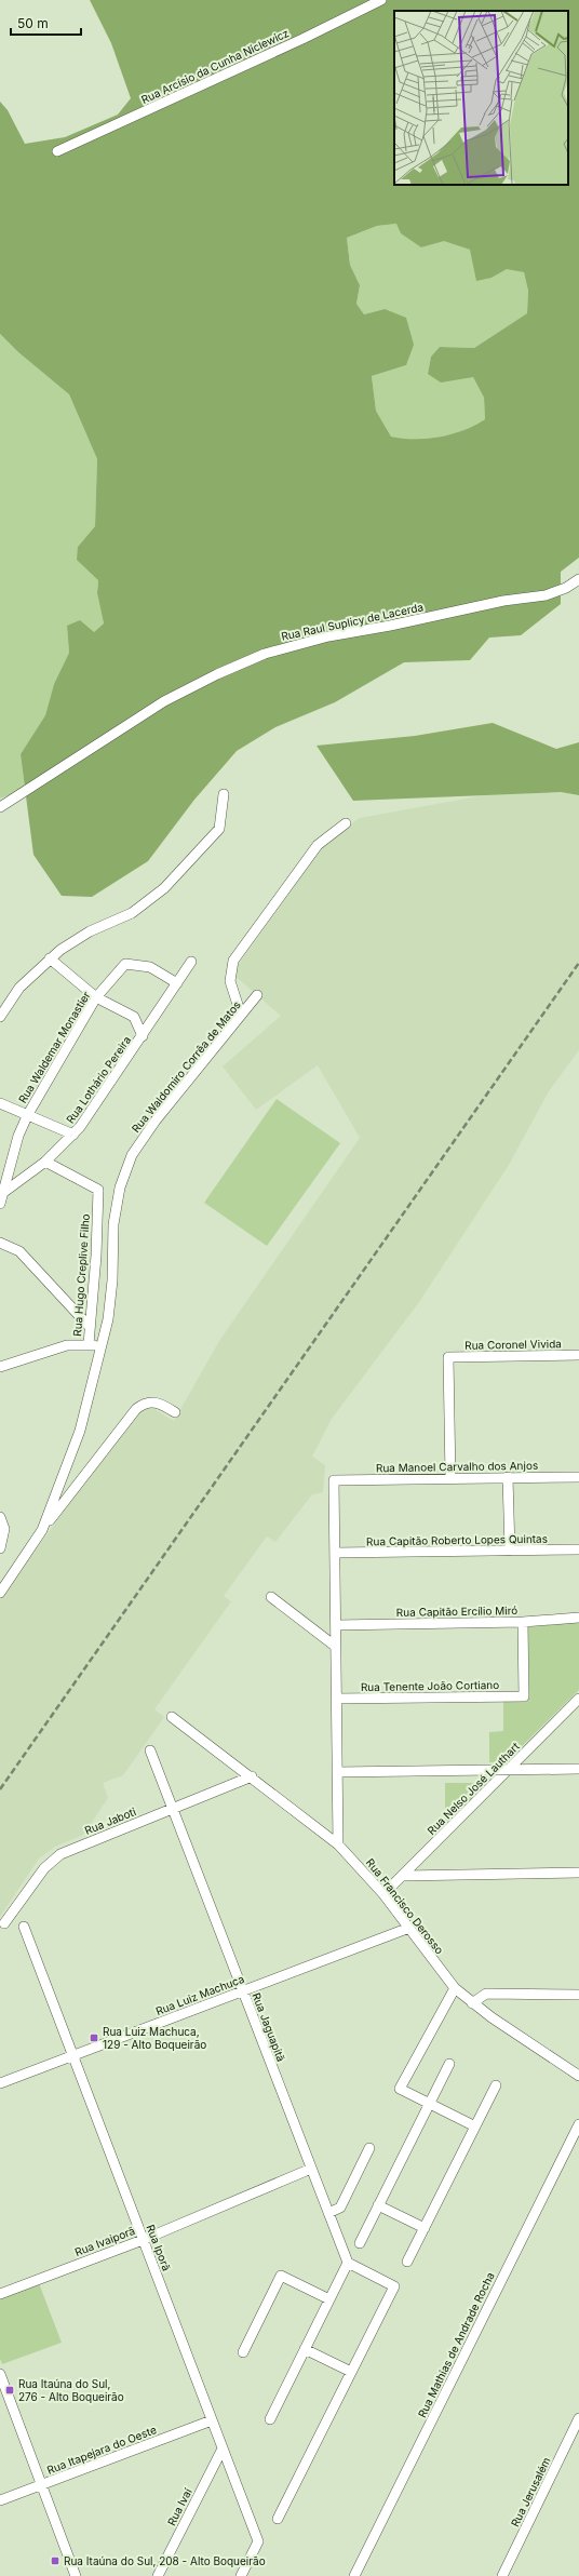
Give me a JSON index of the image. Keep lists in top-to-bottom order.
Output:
{
  "streets": {
    "street": [
      "Rua Arcísio da Cunha Niclewicz",
      "Rua Raul Suplicy de Lacerda",
      "Rua Waldemar Monastier",
      "Rua Waldomiro Corrêa de Matos",
      "Rua Lothário Pereira",
      "Rua Hugo Creplive Filho",
      "Rua Coronel Vivida",
      "Rua Manoel Carvalho dos Anjos",
      "Rua Capitão Roberto Lopes Quintas",
      "Rua Capitão Ercílio Miró",
      "Rua Tenente João Cortiano",
      "Rua Nelso José Lauthart",
      "Rua Jaboti",
      "Rua Francisco Derosso",
      "Rua Luiz Machuca",
      "Rua Jaguapitã",
      "Rua Ivaiporã",
      "Rua Iporã",
      "Rua Mathias de Andrade Rocha",
      "Rua Itapejara do Oeste",
      "Rua Jerusalém",
      "Rua Ivaí"
    ]
  },
  "crossings": [
    ["Rua Waldemar Monastier", "Rua Lothário Pereira"],
    ["Rua Lothário Pereira", "Rua Hugo Creplive Filho"],
    ["Rua Coronel Vivida", "Rua Manoel Carvalho dos Anjos"],
    ["Rua Manoel Carvalho dos Anjos", "Rua Capitão Roberto Lopes Quintas"],
    ["Rua Capitão Ercílio Miró", "Rua Tenente João Cortiano"],
    ["Rua Nelso José Lauthart", "Rua Francisco Derosso"],
    ["Rua Jaboti", "Rua Francisco Derosso"],
    ["Rua Jaboti", "Rua Jaguapitã"],
    ["Rua Francisco Derosso", "Rua Luiz Machuca"],
    ["Rua Luiz Machuca", "Rua Jaguapitã"],
    ["Rua Luiz Machuca", "Rua Iporã"],
    ["Rua Jaguapitã", "Rua Ivaiporã"],
    ["Rua Ivaiporã", "Rua Iporã"],
    ["Rua Iporã", "Rua Itapejara do Oeste"],
    ["Rua Iporã", "Rua Ivaí"]
  ],
  "places": {
    "transit": ["Rua Luiz Machuca, 129 - Alto Boqueirão", "Rua Itaúna do Sul, 276 - Alto Boqueirão", "Rua Itaúna do Sul, 208 - Alto Boqueirão"]
  },
  "scale_bar": "50 m"
}
